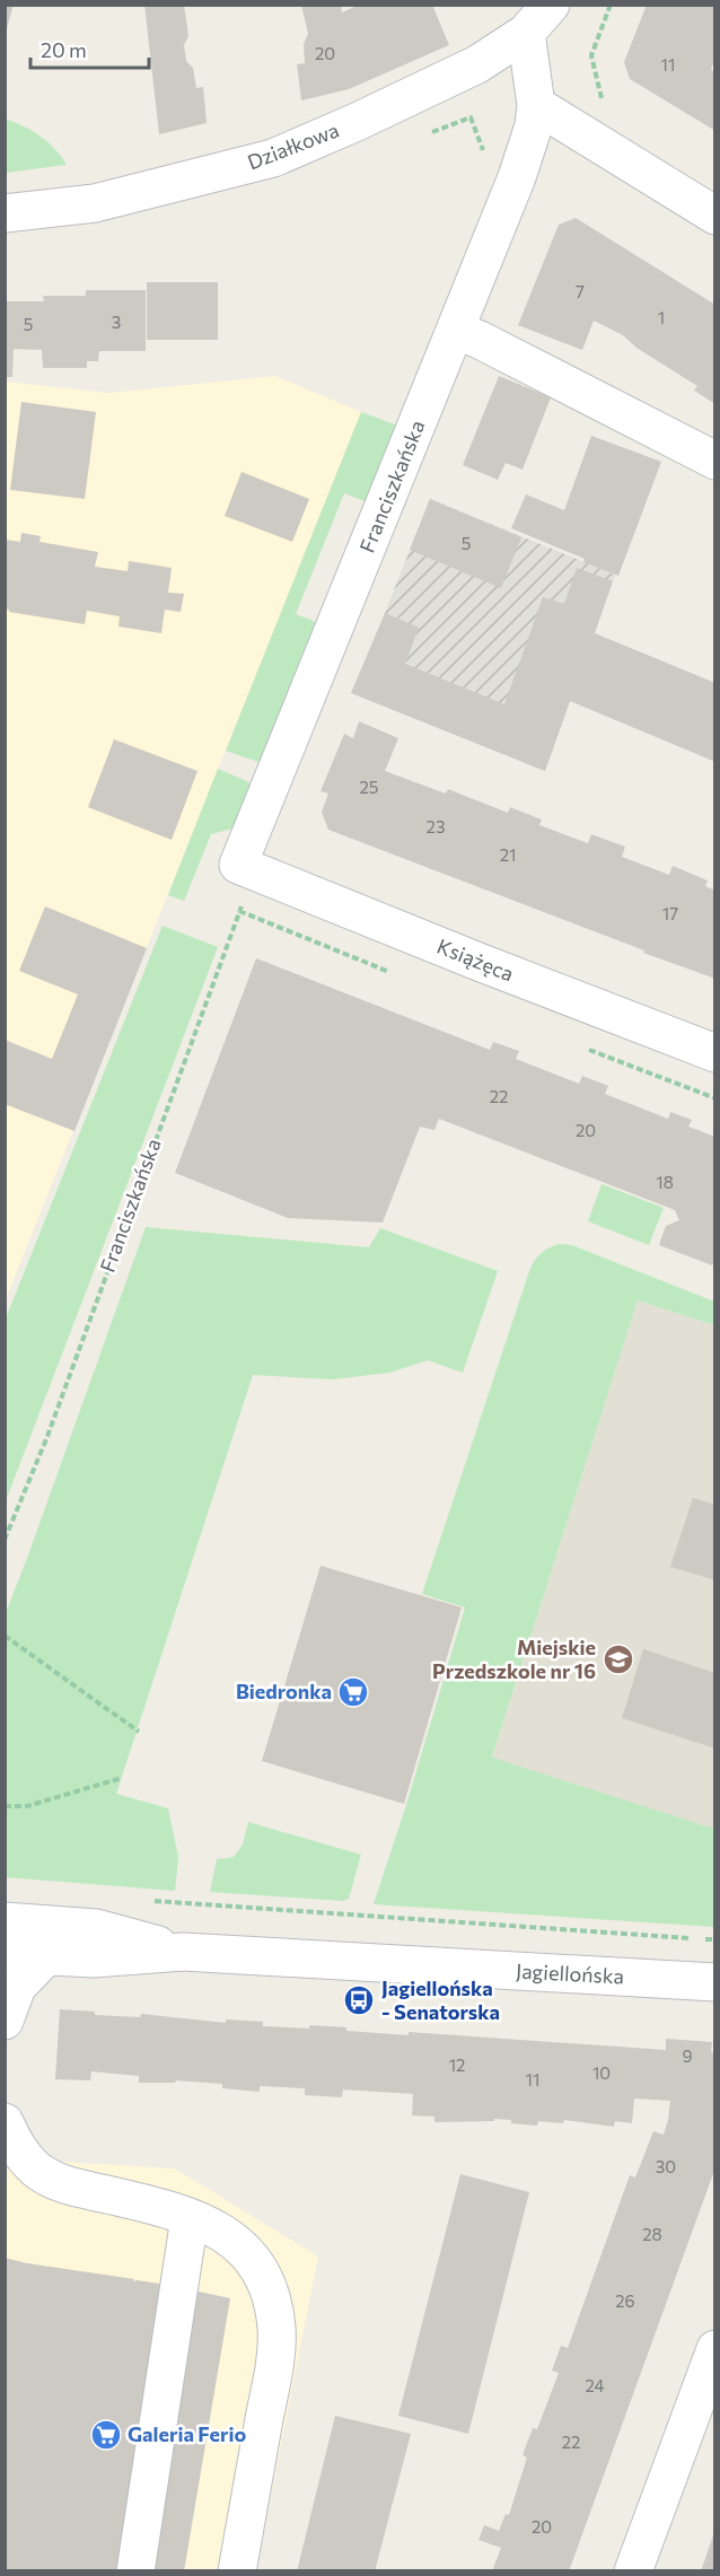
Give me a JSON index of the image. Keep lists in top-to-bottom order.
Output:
{
  "streets": {
    "street": [
      "Działkowa",
      "Franciszkańska",
      "Książęca",
      "Jagiellońska"
    ]
  },
  "crossings": [
    ["Działkowa", "Franciszkańska"],
    ["Franciszkańska", "Książęca"]
  ],
  "places": {
    "school or university": ["Miejskie Przedszkole nr 16"],
    "supermarket": ["Biedronka", "Galeria Ferio"],
    "bus stop": ["Jagiellońska - Senatorska"]
  },
  "house_numbers": [
    "20",
    "11",
    "7",
    "1",
    "3",
    "5",
    "5",
    "25",
    "23",
    "21",
    "17",
    "22",
    "20",
    "18",
    "9",
    "12",
    "10",
    "11",
    "30",
    "28",
    "26",
    "24",
    "22",
    "20"
  ],
  "scale_bar": "20 m"
}
